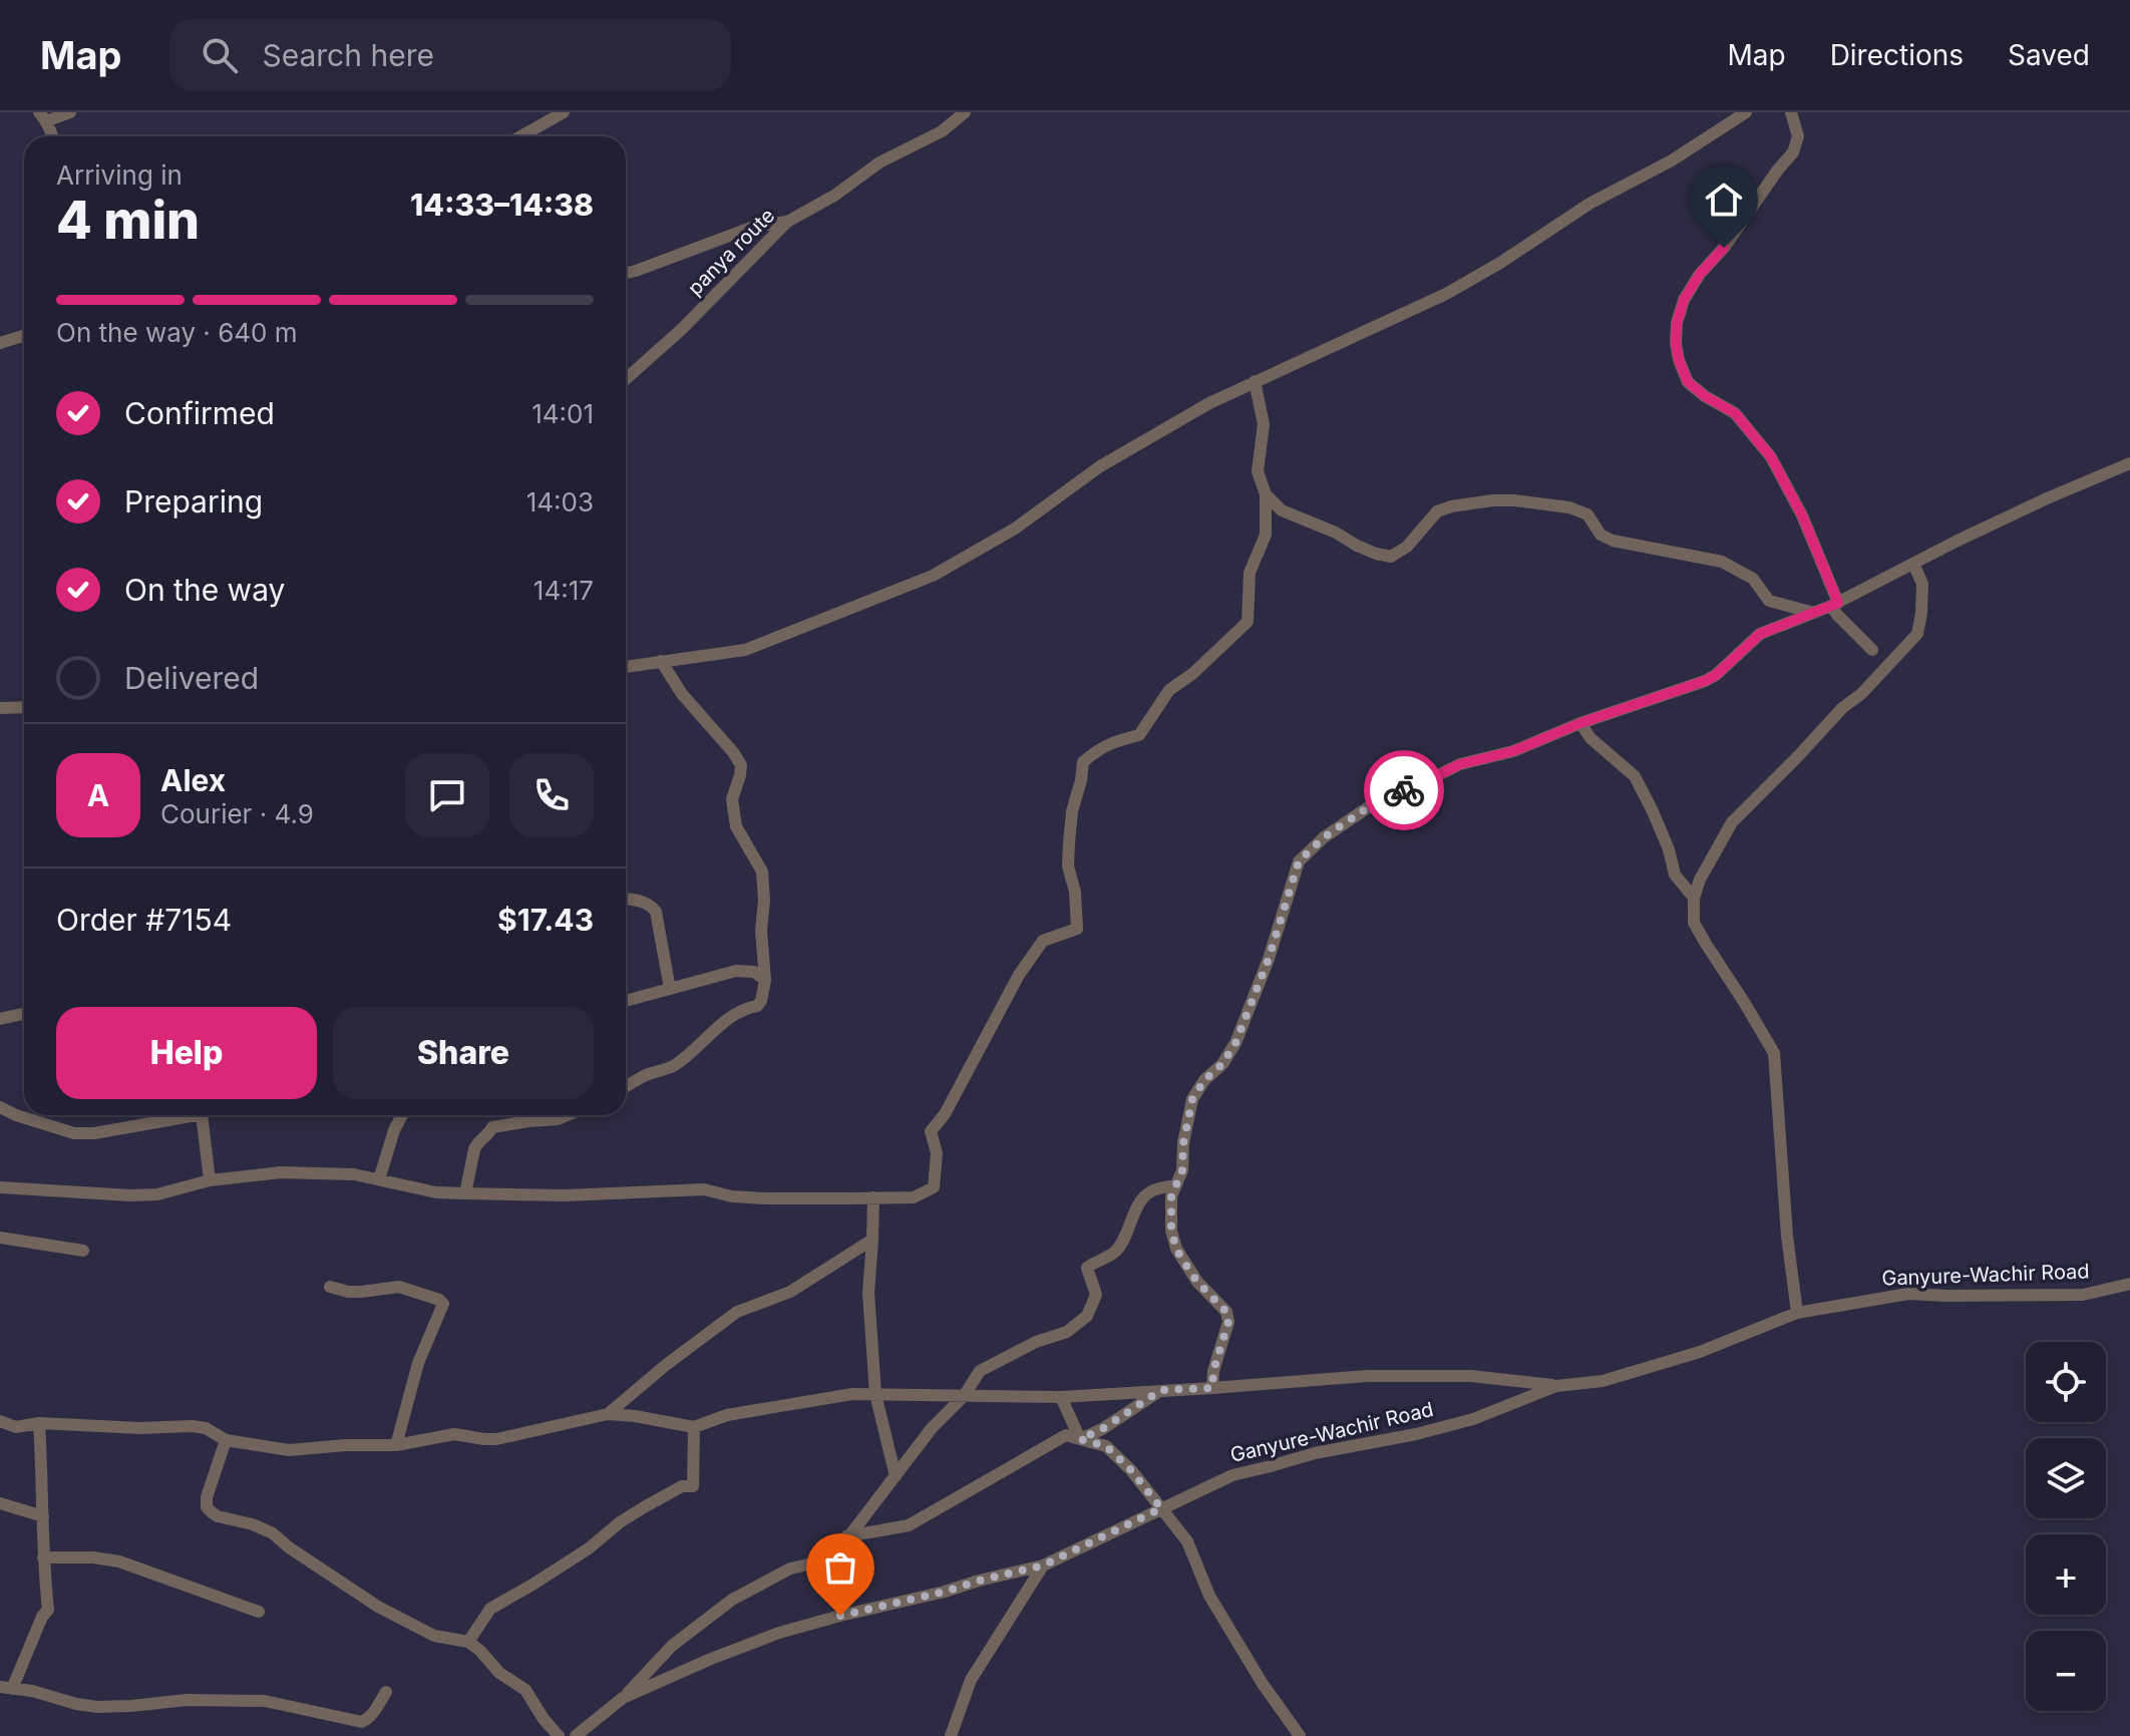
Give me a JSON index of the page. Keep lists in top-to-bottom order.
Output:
{
  "streets": {
    "street": ["panya route", "Ganyure-Wachir Road"]
  },
  "page": {
    "header": "Map",
    "search": "Search here",
    "nav": ["Map", "Directions", "Saved"],
    "heading": ["4 min", "Arriving in", "14:33–14:38"],
    "panel": [
      "Alex",
      "Courier · 4.9",
      "Order #7154",
      "$17.43"
    ],
    "bar": "On the way · 640 m",
    "list": [
      ["Confirmed", "14:01"],
      ["Preparing", "14:03"],
      ["On the way", "14:17"],
      "Delivered"
    ],
    "round": "A",
    "buttons": ["Help", "Share"],
    "map_buttons": ["+", "−"]
  }
}
